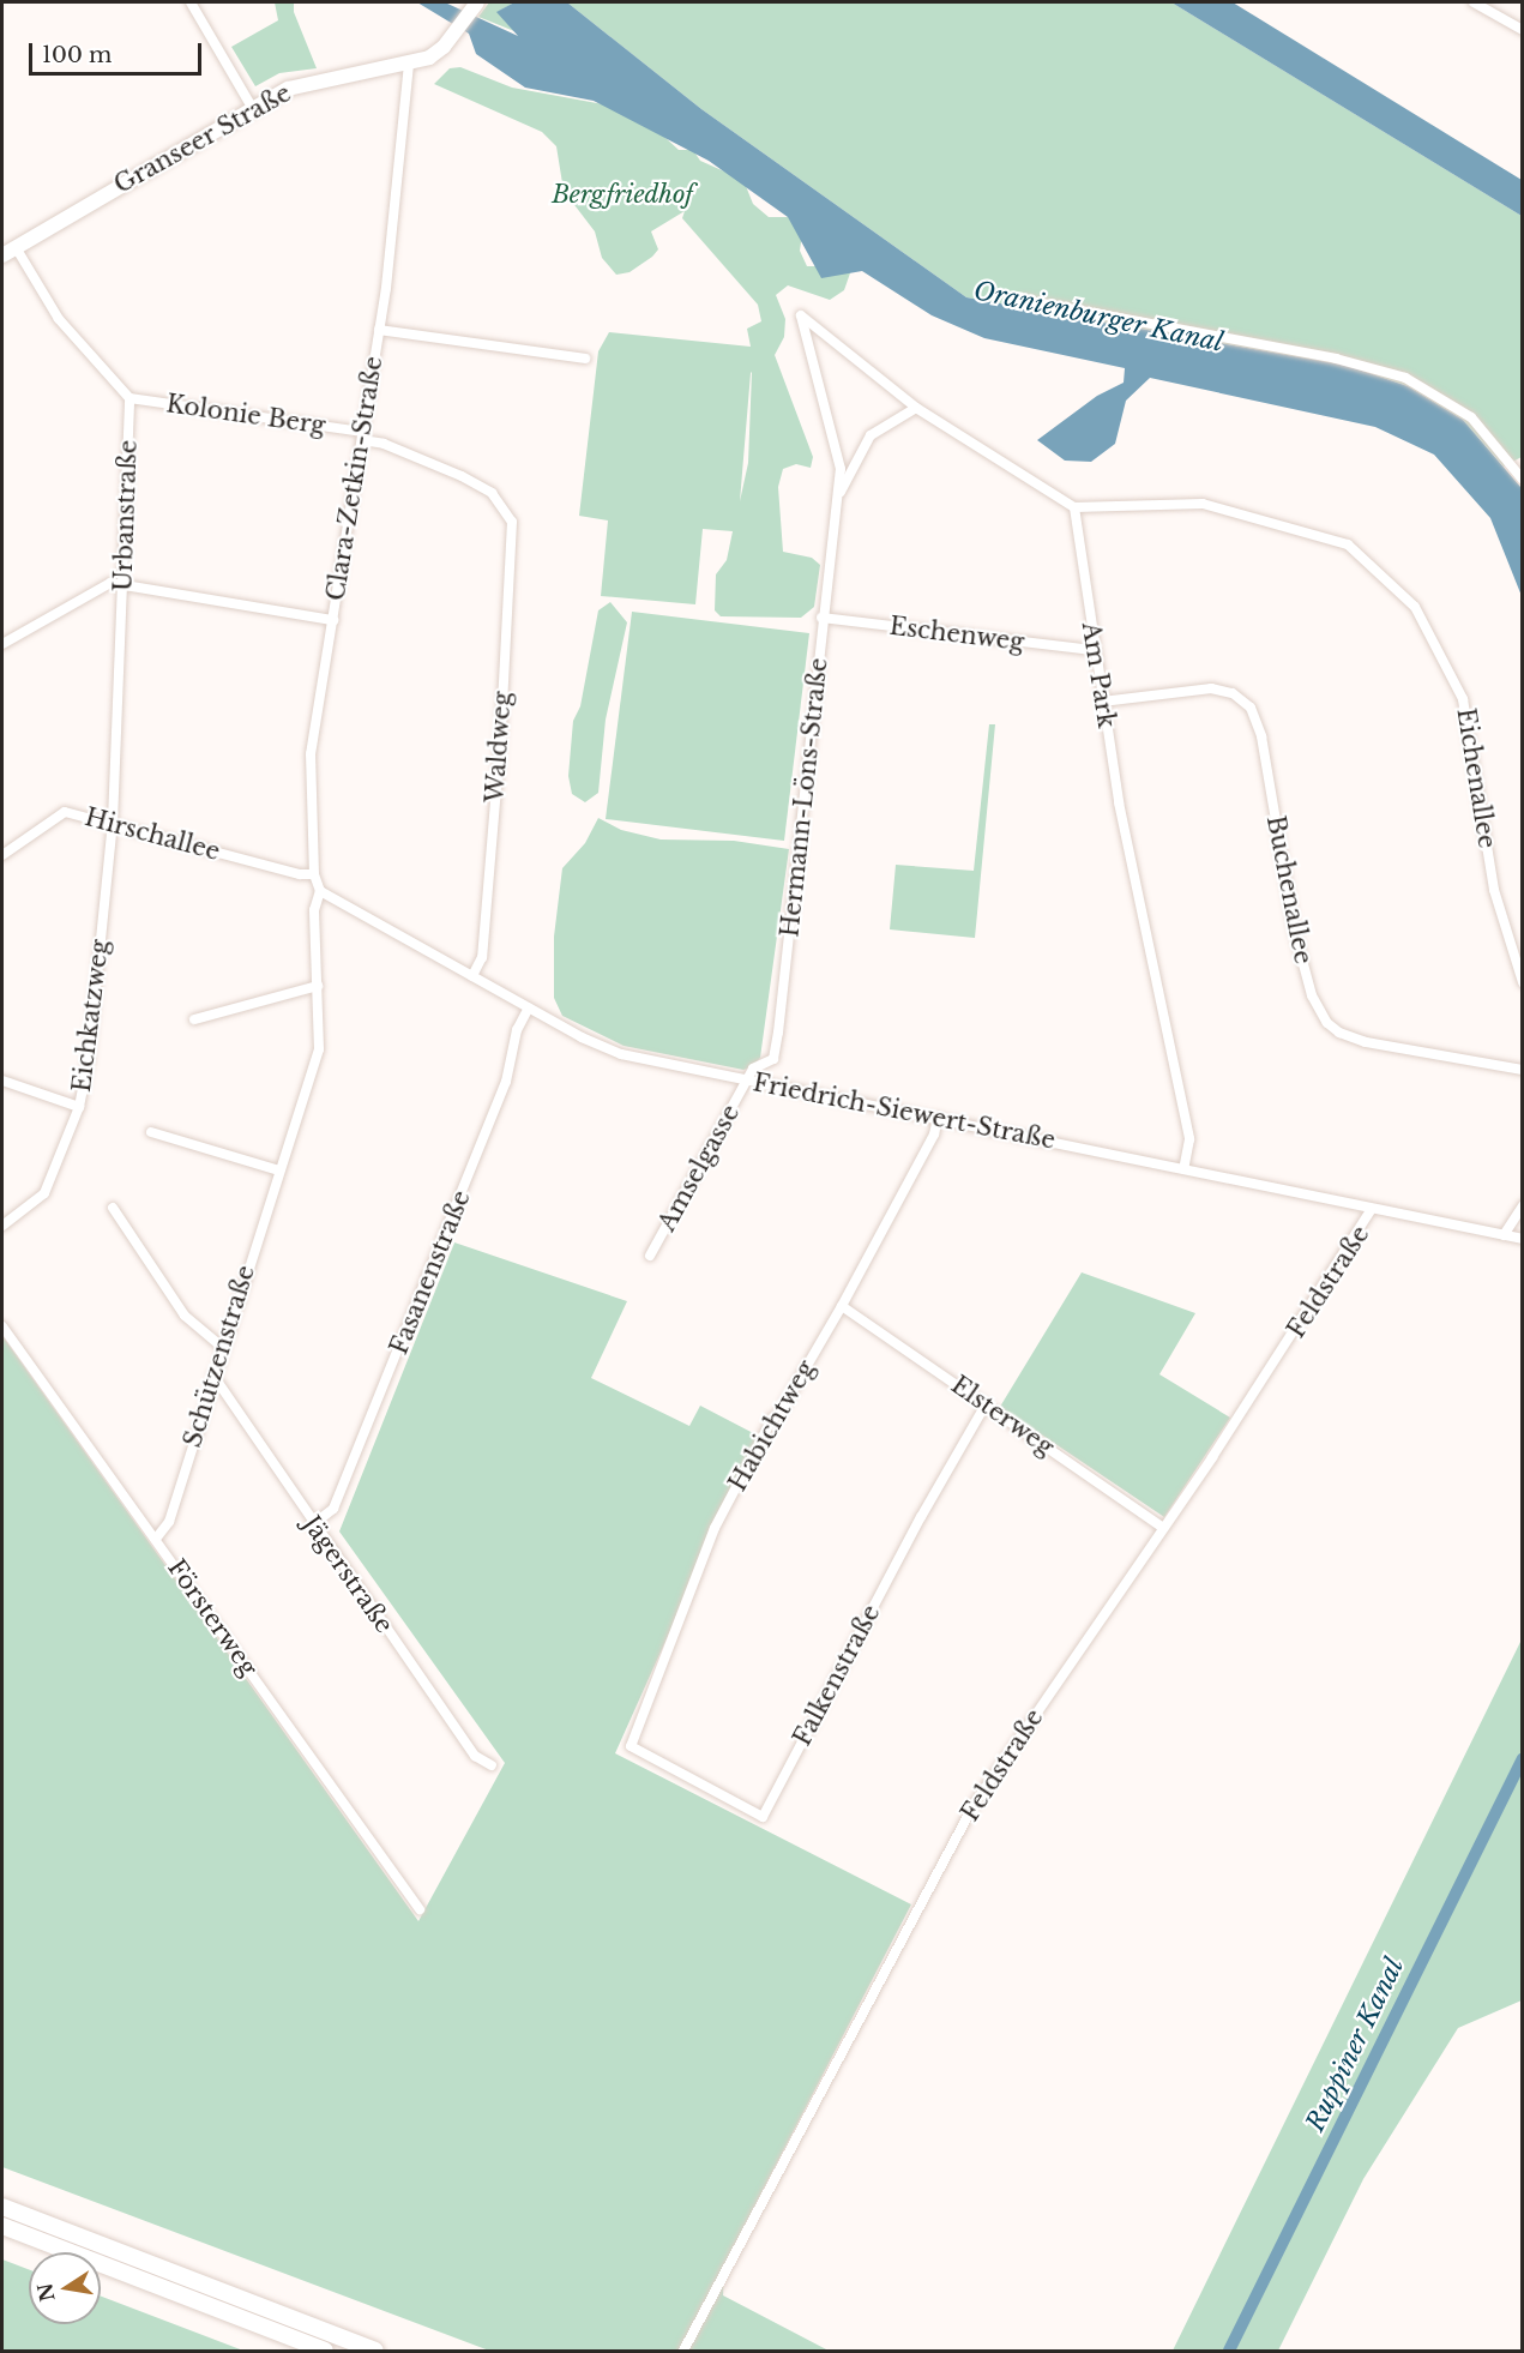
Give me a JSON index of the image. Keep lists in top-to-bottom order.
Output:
{
  "streets": {
    "main road": ["Granseer Straße"],
    "street": [
      "Kolonie Berg",
      "Clara-Zetkin-Straße",
      "Urbanstraße",
      "Eschenweg",
      "Am Park",
      "Waldweg",
      "Eichenallee",
      "Hermann-Löns-Straße",
      "Hirschallee",
      "Buchenallee",
      "Eichkatzweg",
      "Friedrich-Siewert-Straße",
      "Amselgasse",
      "Fasanenstraße",
      "Feldstraße",
      "Schützenstraße",
      "Elsterweg",
      "Habichtweg",
      "Jägerstraße",
      "Försterweg",
      "Falkenstraße"
    ]
  },
  "crossings": [
    ["Granseer Straße", "Clara-Zetkin-Straße"],
    ["Kolonie Berg", "Clara-Zetkin-Straße"],
    ["Kolonie Berg", "Urbanstraße"],
    ["Kolonie Berg", "Waldweg"],
    ["Clara-Zetkin-Straße", "Hirschallee"],
    ["Clara-Zetkin-Straße", "Friedrich-Siewert-Straße"],
    ["Clara-Zetkin-Straße", "Schützenstraße"],
    ["Urbanstraße", "Hirschallee"],
    ["Urbanstraße", "Eichkatzweg"],
    ["Eschenweg", "Am Park"],
    ["Eschenweg", "Hermann-Löns-Straße"],
    ["Am Park", "Eichenallee"],
    ["Am Park", "Buchenallee"],
    ["Am Park", "Friedrich-Siewert-Straße"],
    ["Waldweg", "Friedrich-Siewert-Straße"],
    ["Hermann-Löns-Straße", "Friedrich-Siewert-Straße"],
    ["Hermann-Löns-Straße", "Amselgasse"],
    ["Hirschallee", "Eichkatzweg"],
    ["Friedrich-Siewert-Straße", "Amselgasse"],
    ["Friedrich-Siewert-Straße", "Fasanenstraße"],
    ["Friedrich-Siewert-Straße", "Feldstraße"],
    ["Friedrich-Siewert-Straße", "Schützenstraße"],
    ["Friedrich-Siewert-Straße", "Habichtweg"],
    ["Fasanenstraße", "Jägerstraße"],
    ["Feldstraße", "Elsterweg"],
    ["Schützenstraße", "Jägerstraße"],
    ["Schützenstraße", "Försterweg"],
    ["Elsterweg", "Habichtweg"],
    ["Elsterweg", "Falkenstraße"],
    ["Habichtweg", "Falkenstraße"]
  ],
  "water": ["Oranienburger Kanal", "Ruppiner Kanal"],
  "parks": ["Bergfriedhof"],
  "scale_bar": "100 m",
  "north": "left"
}
